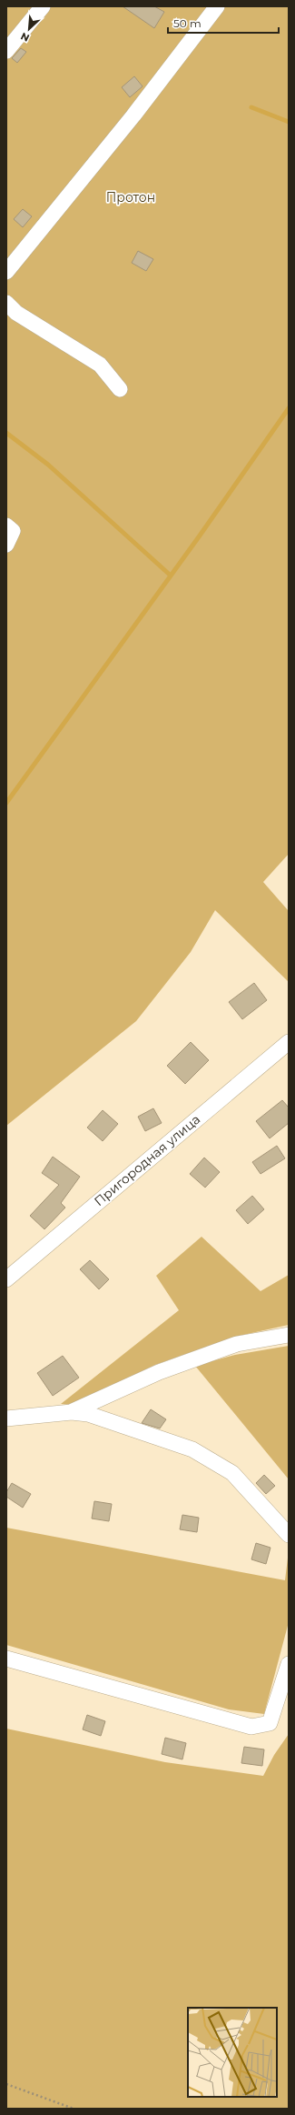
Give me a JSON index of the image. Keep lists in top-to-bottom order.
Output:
{
  "streets": {
    "street": ["Пригородная улица"]
  },
  "parks": ["Протон"],
  "scale_bar": "50 m",
  "north": "bottom left"
}
